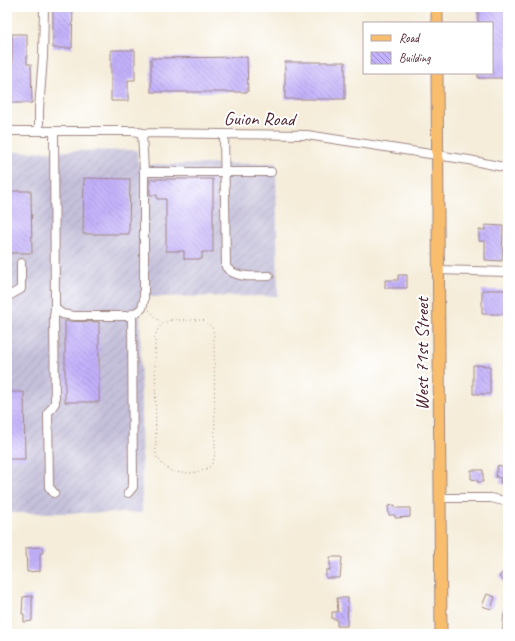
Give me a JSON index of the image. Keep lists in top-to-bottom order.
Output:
{
  "streets": {
    "main road": ["West 71st Street"],
    "street": ["Guion Road"]
  },
  "crossings": [
    ["Guion Road", "West 71st Street"]
  ],
  "legend": ["Road", "Building"]
}
